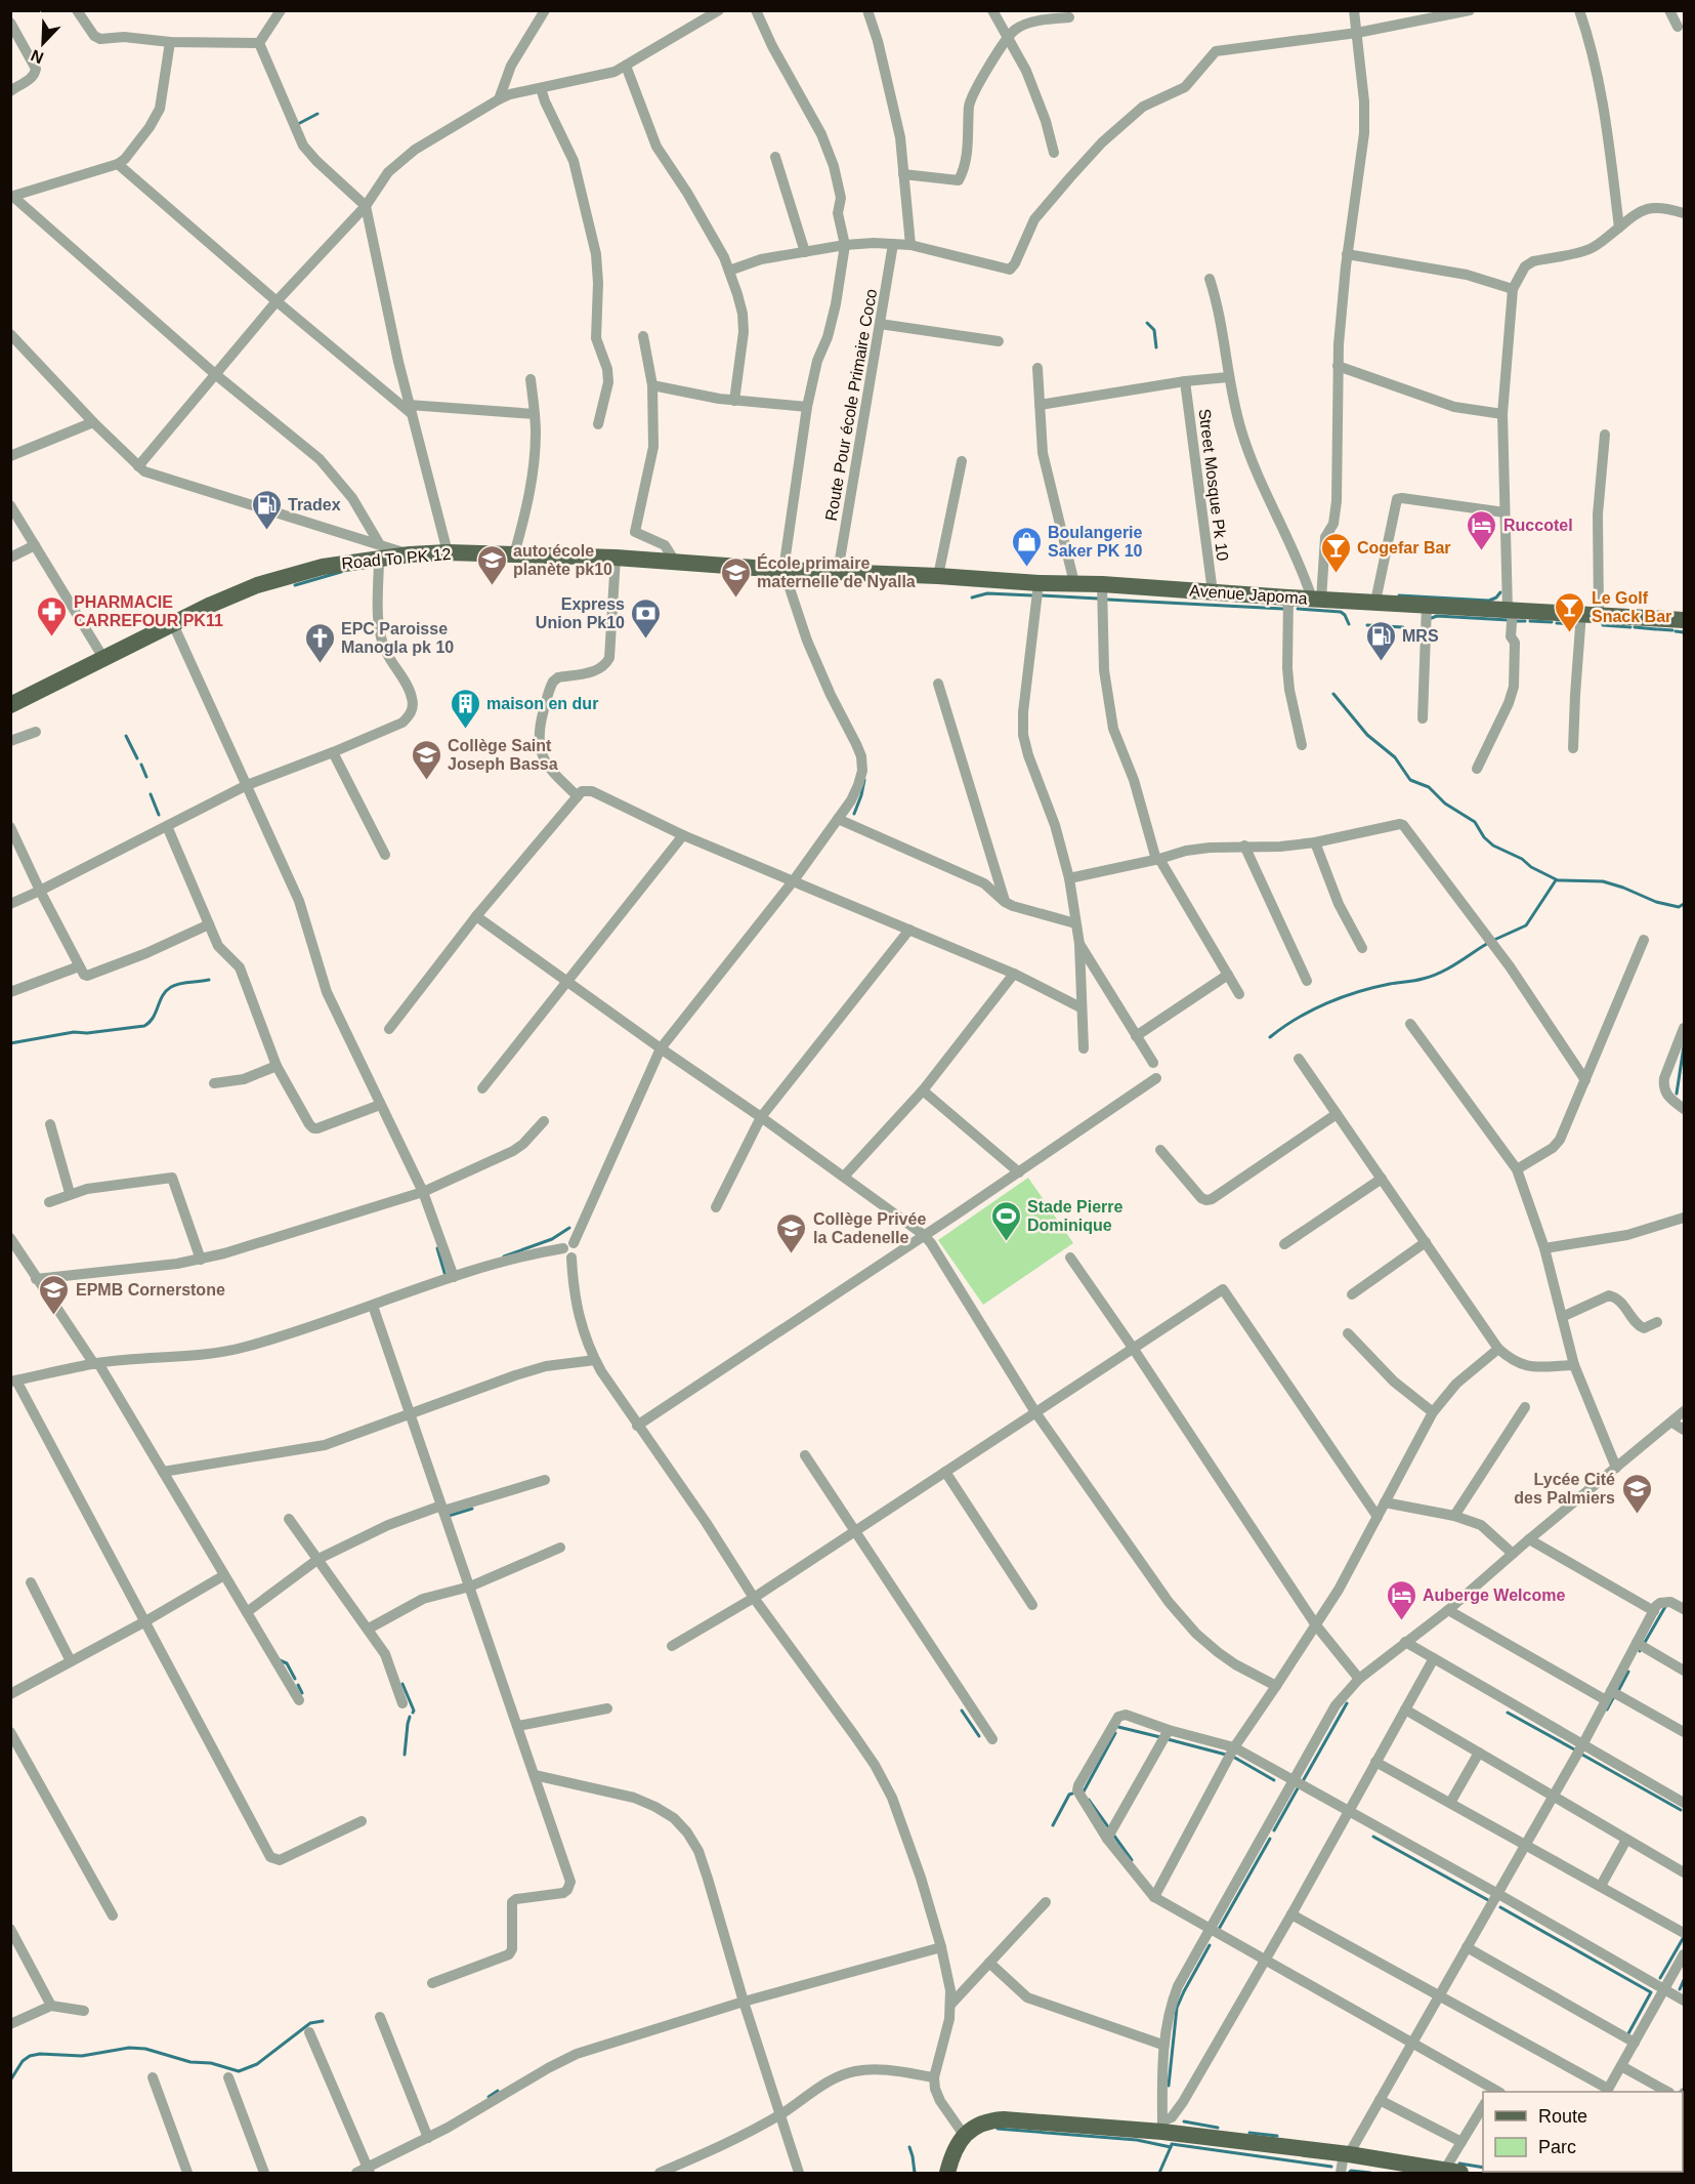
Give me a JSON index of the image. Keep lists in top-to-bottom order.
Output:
{
  "streets": {
    "main road": ["Road To PK 12", "Avenue Japoma"],
    "street": ["Route Pour école Primaire Coco", "Street Mosque Pk 10"]
  },
  "crossings": [
    ["Route Pour école Primaire Coco", "Avenue Japoma"],
    ["Street Mosque Pk 10", "Avenue Japoma"],
    ["Road To PK 12", "Avenue Japoma"]
  ],
  "places": {
    "fuel station": ["Tradex", "MRS"],
    "hotel": ["Ruccotel", "Auberge Welcome"],
    "shop": ["Boulangerie Saker PK 10"],
    "bar": ["Cogefar Bar", "Le Golf Snack Bar"],
    "school or university": [
      "auto école planète pk10",
      "École primaire maternelle de Nyalla",
      "Collège Saint Joseph Bassa",
      "Collège Privée la Cadenelle",
      "EPMB Cornerstone",
      "Lycée Cité des Palmiers"
    ],
    "pharmacy": ["PHARMACIE CARREFOUR PK11"],
    "bank": ["Express Union Pk10"],
    "church": ["EPC Paroisse Manogla pk 10"],
    "building": ["maison en dur"],
    "sports": ["Stade Pierre Dominique"]
  },
  "legend": ["Route", "Parc"],
  "north": "bottom left"
}
